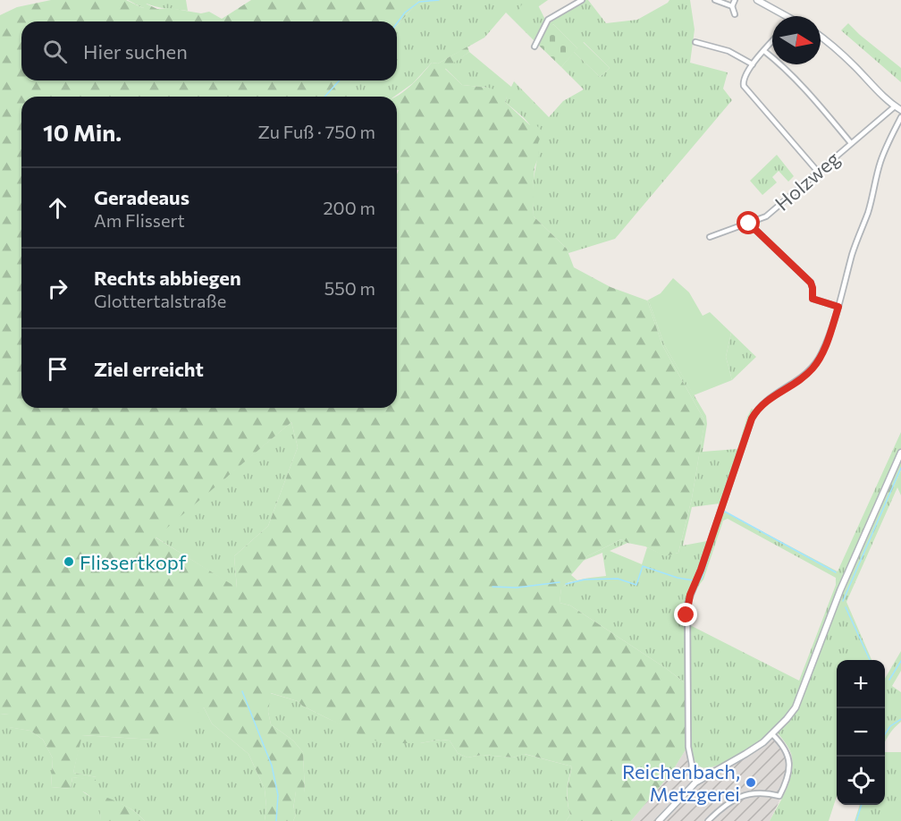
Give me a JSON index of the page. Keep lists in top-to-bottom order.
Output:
{
  "streets": {
    "street": ["Holzweg"]
  },
  "places": ["Flissertkopf", "Reichenbach, Metzgerei"],
  "north": "right",
  "page": {
    "search": "Hier suchen",
    "heading": ["10 Min.", "Zu Fuß · 750 m"],
    "list": [
      ["Geradeaus", "Am Flissert", "200 m"],
      ["Rechts abbiegen", "Glottertalstraße", "550 m"],
      "Ziel erreicht"
    ],
    "map_buttons": ["+", "−"]
  }
}
